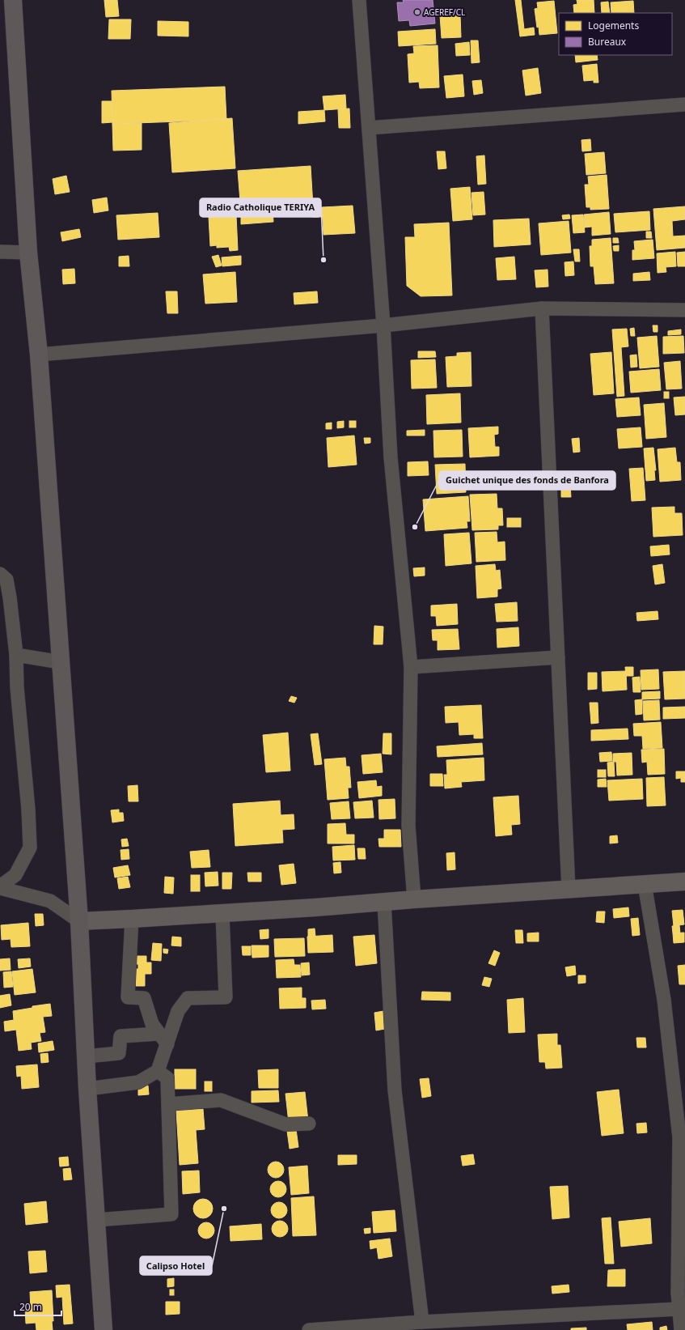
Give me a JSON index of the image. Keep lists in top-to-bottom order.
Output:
{
  "places": [
    "AGEREF/CL",
    "Radio Catholique TERIYA",
    "Guichet unique des fonds de Banfora",
    "Calipso Hotel"
  ],
  "legend": ["Logements", "Bureaux"],
  "scale_bar": "20 m"
}
